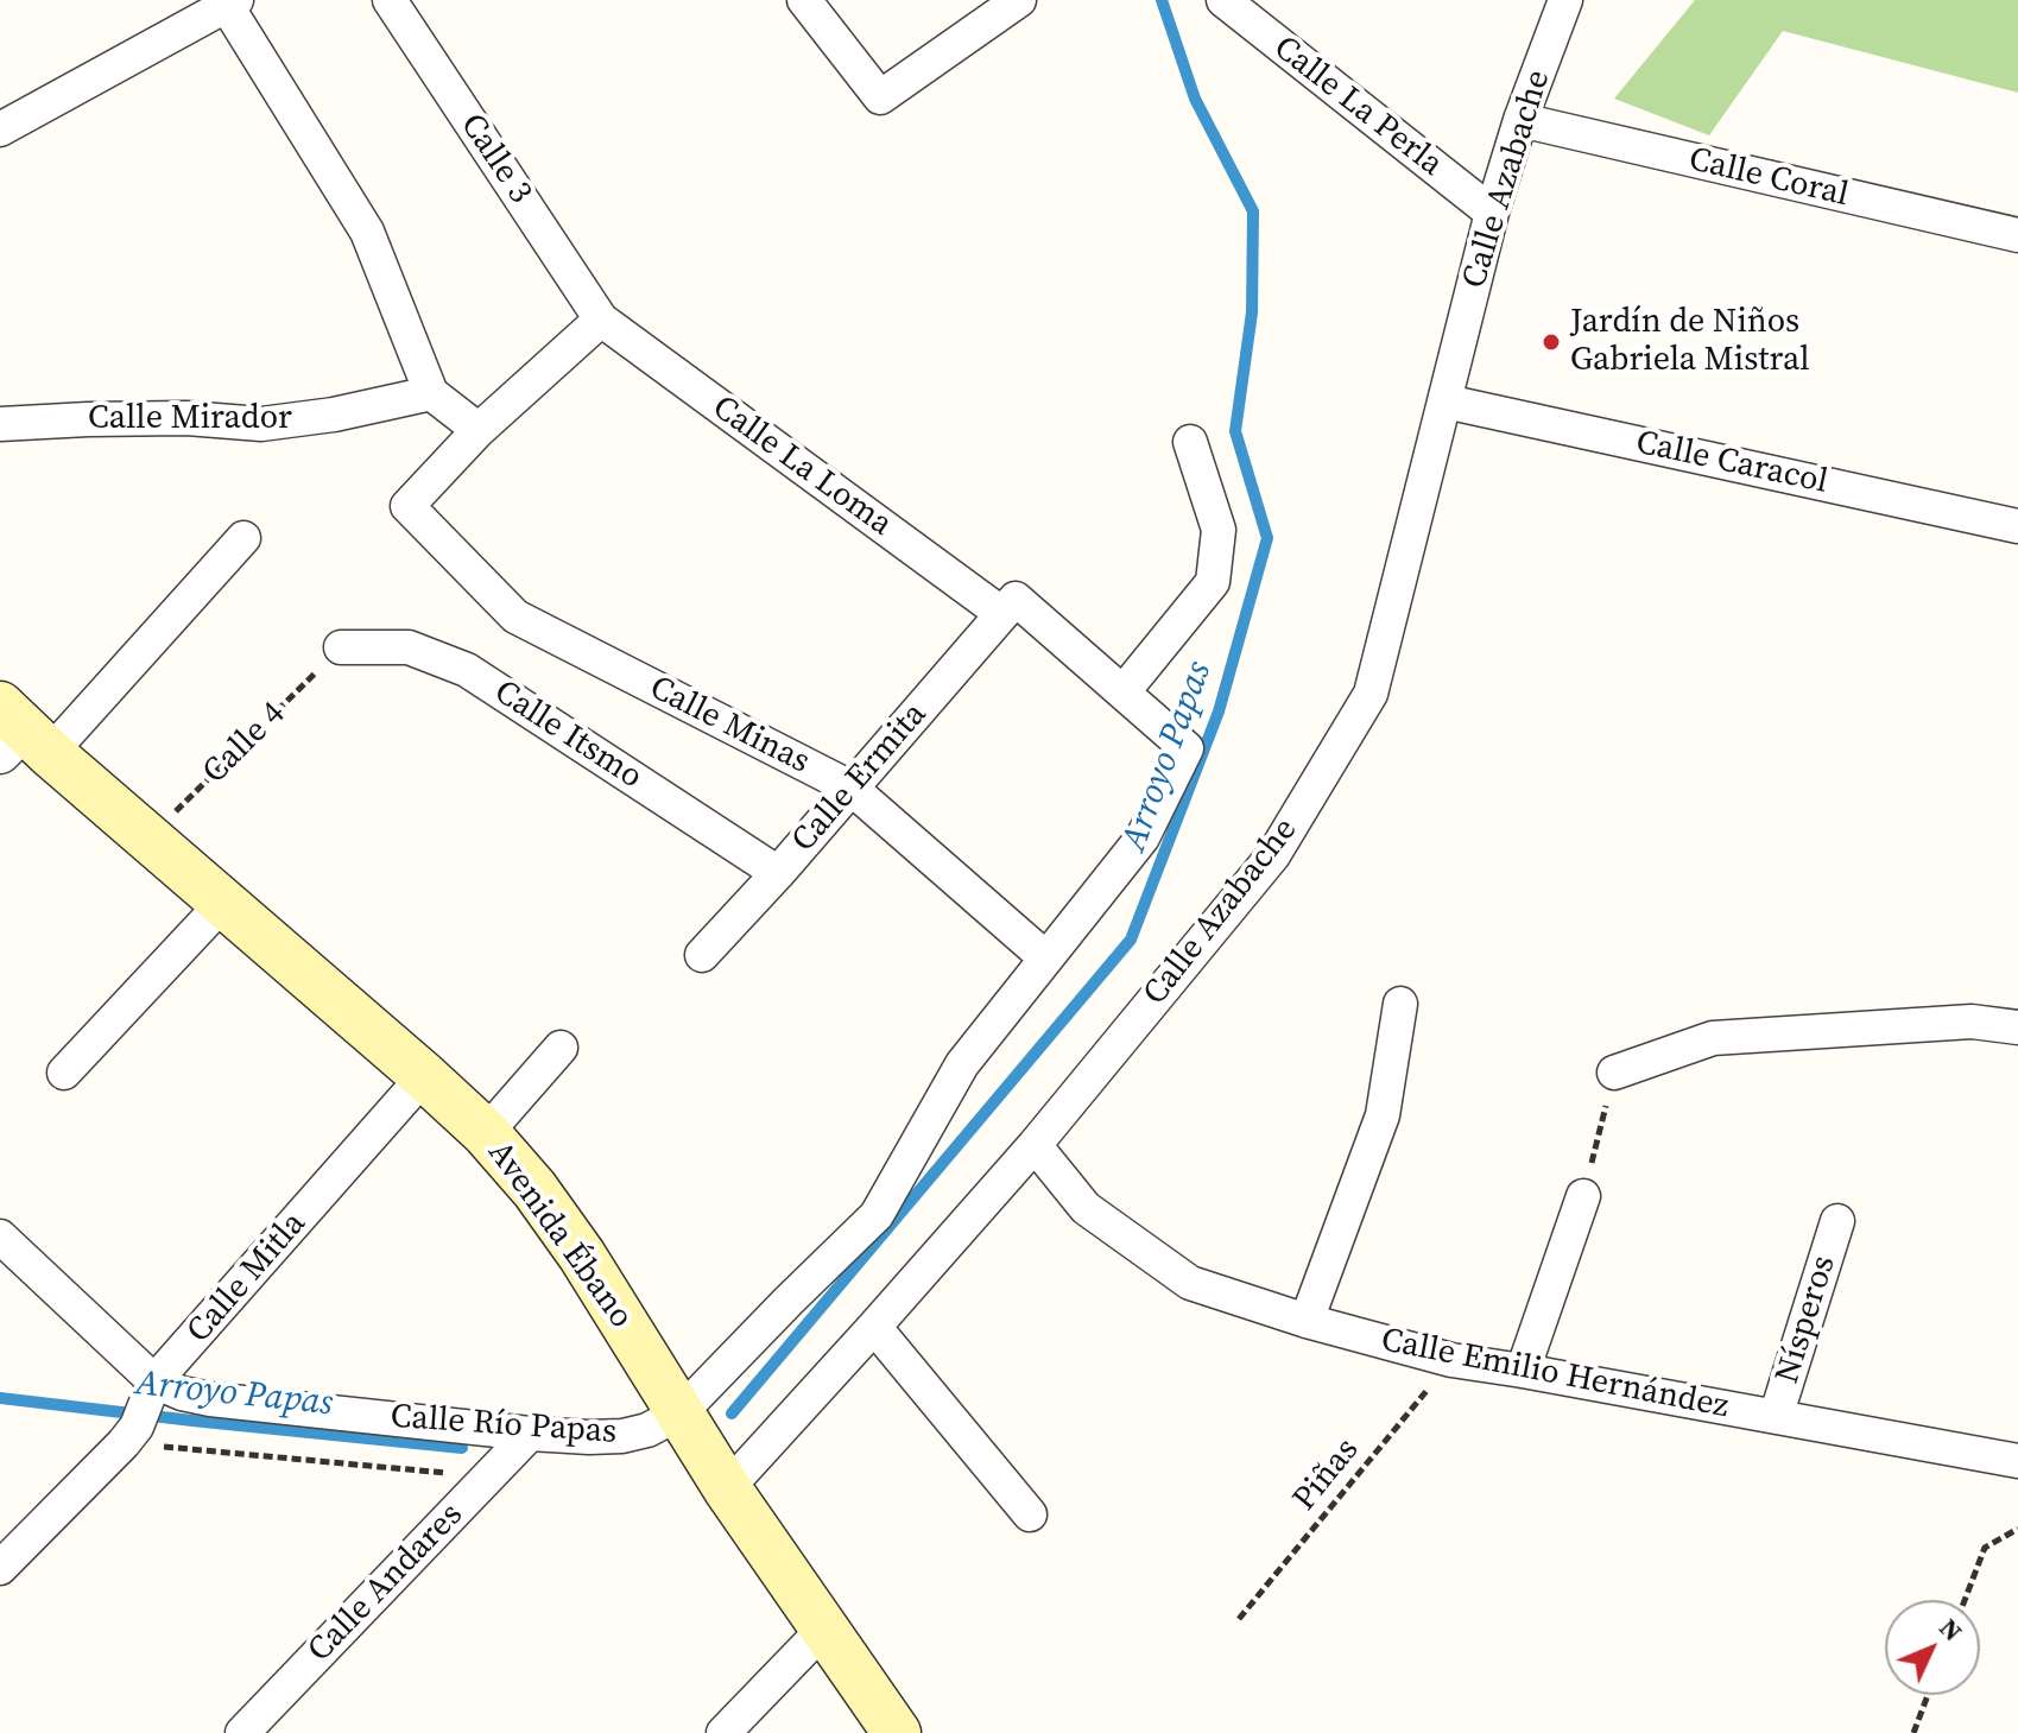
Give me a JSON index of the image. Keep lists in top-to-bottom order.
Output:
{
  "streets": {
    "main road": ["Avenida Ébano"],
    "street": [
      "Calle La Perla",
      "Calle 3",
      "Calle Coral",
      "Calle Azabache",
      "Calle Mirador",
      "Calle Caracol",
      "Calle La Loma",
      "Calle Minas",
      "Calle Itsmo",
      "Calle Ermita",
      "Calle Mitla",
      "Nísperos",
      "Calle Emilio Hernández",
      "Calle Río Papas",
      "Calle Andares"
    ],
    "path": ["Calle 4", "Piñas"]
  },
  "crossings": [
    ["Calle La Perla", "Calle Azabache"],
    ["Calle 3", "Calle La Loma"],
    ["Calle Coral", "Calle Azabache"],
    ["Calle Azabache", "Calle Caracol"],
    ["Calle Azabache", "Avenida Ébano"],
    ["Calle Azabache", "Calle Emilio Hernández"],
    ["Calle La Loma", "Calle Minas"],
    ["Calle La Loma", "Calle Ermita"],
    ["Calle Minas", "Calle Ermita"],
    ["Calle Itsmo", "Calle 4"],
    ["Calle Itsmo", "Calle Ermita"],
    ["Calle 4", "Avenida Ébano"],
    ["Avenida Ébano", "Calle Mitla"],
    ["Avenida Ébano", "Calle Río Papas"],
    ["Calle Mitla", "Calle Río Papas"],
    ["Nísperos", "Calle Emilio Hernández"],
    ["Calle Emilio Hernández", "Piñas"],
    ["Calle Río Papas", "Calle Andares"]
  ],
  "water": ["Arroyo Papas"],
  "places": ["Jardín de Niños Gabriela Mistral"],
  "north": "top right"
}
